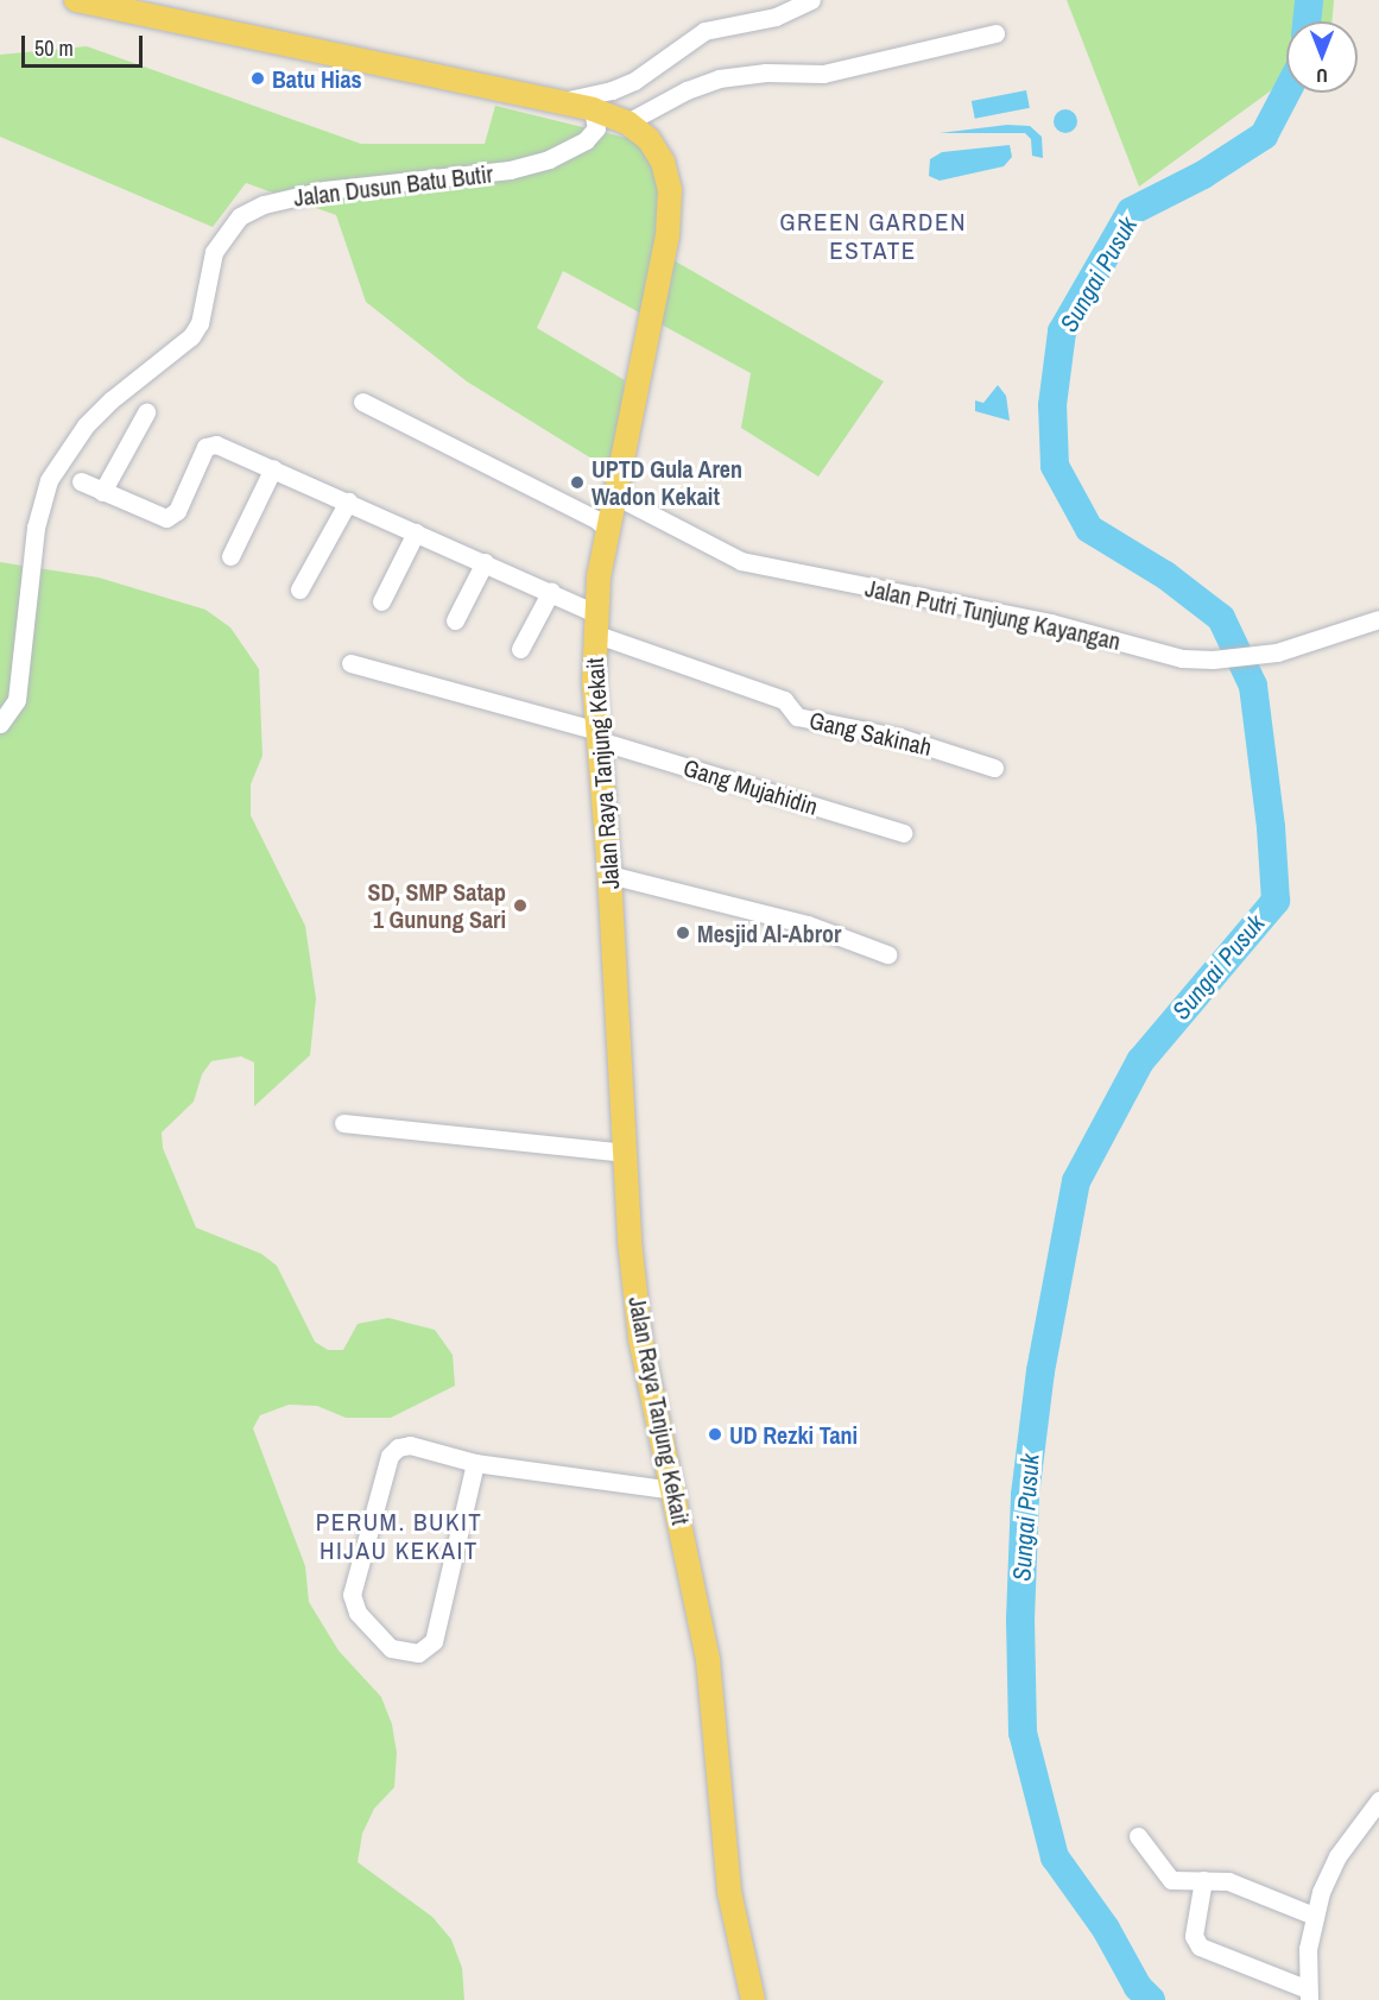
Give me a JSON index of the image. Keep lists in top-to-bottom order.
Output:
{
  "streets": {
    "main road": ["Jalan Raya Tanjung Kekait"],
    "street": [
      "Jalan Dusun Batu Butir",
      "Jalan Putri Tunjung Kayangan",
      "Gang Sakinah",
      "Gang Mujahidin"
    ]
  },
  "crossings": [
    ["Jalan Dusun Batu Butir", "Jalan Raya Tanjung Kekait"],
    ["Jalan Putri Tunjung Kayangan", "Jalan Raya Tanjung Kekait"],
    ["Gang Sakinah", "Jalan Raya Tanjung Kekait"],
    ["Jalan Raya Tanjung Kekait", "Gang Mujahidin"]
  ],
  "districts": ["GREEN GARDEN ESTATE", "PERUM. BUKIT HIJAU KEKAIT"],
  "water": ["Sungai Pusuk"],
  "places": [
    "Batu Hias",
    "UPTD Gula Aren Wadon Kekait",
    "SD, SMP Satap 1 Gunung Sari",
    "Mesjid Al-Abror",
    "UD Rezki Tani"
  ],
  "scale_bar": "50 m",
  "north": "bottom"
}
